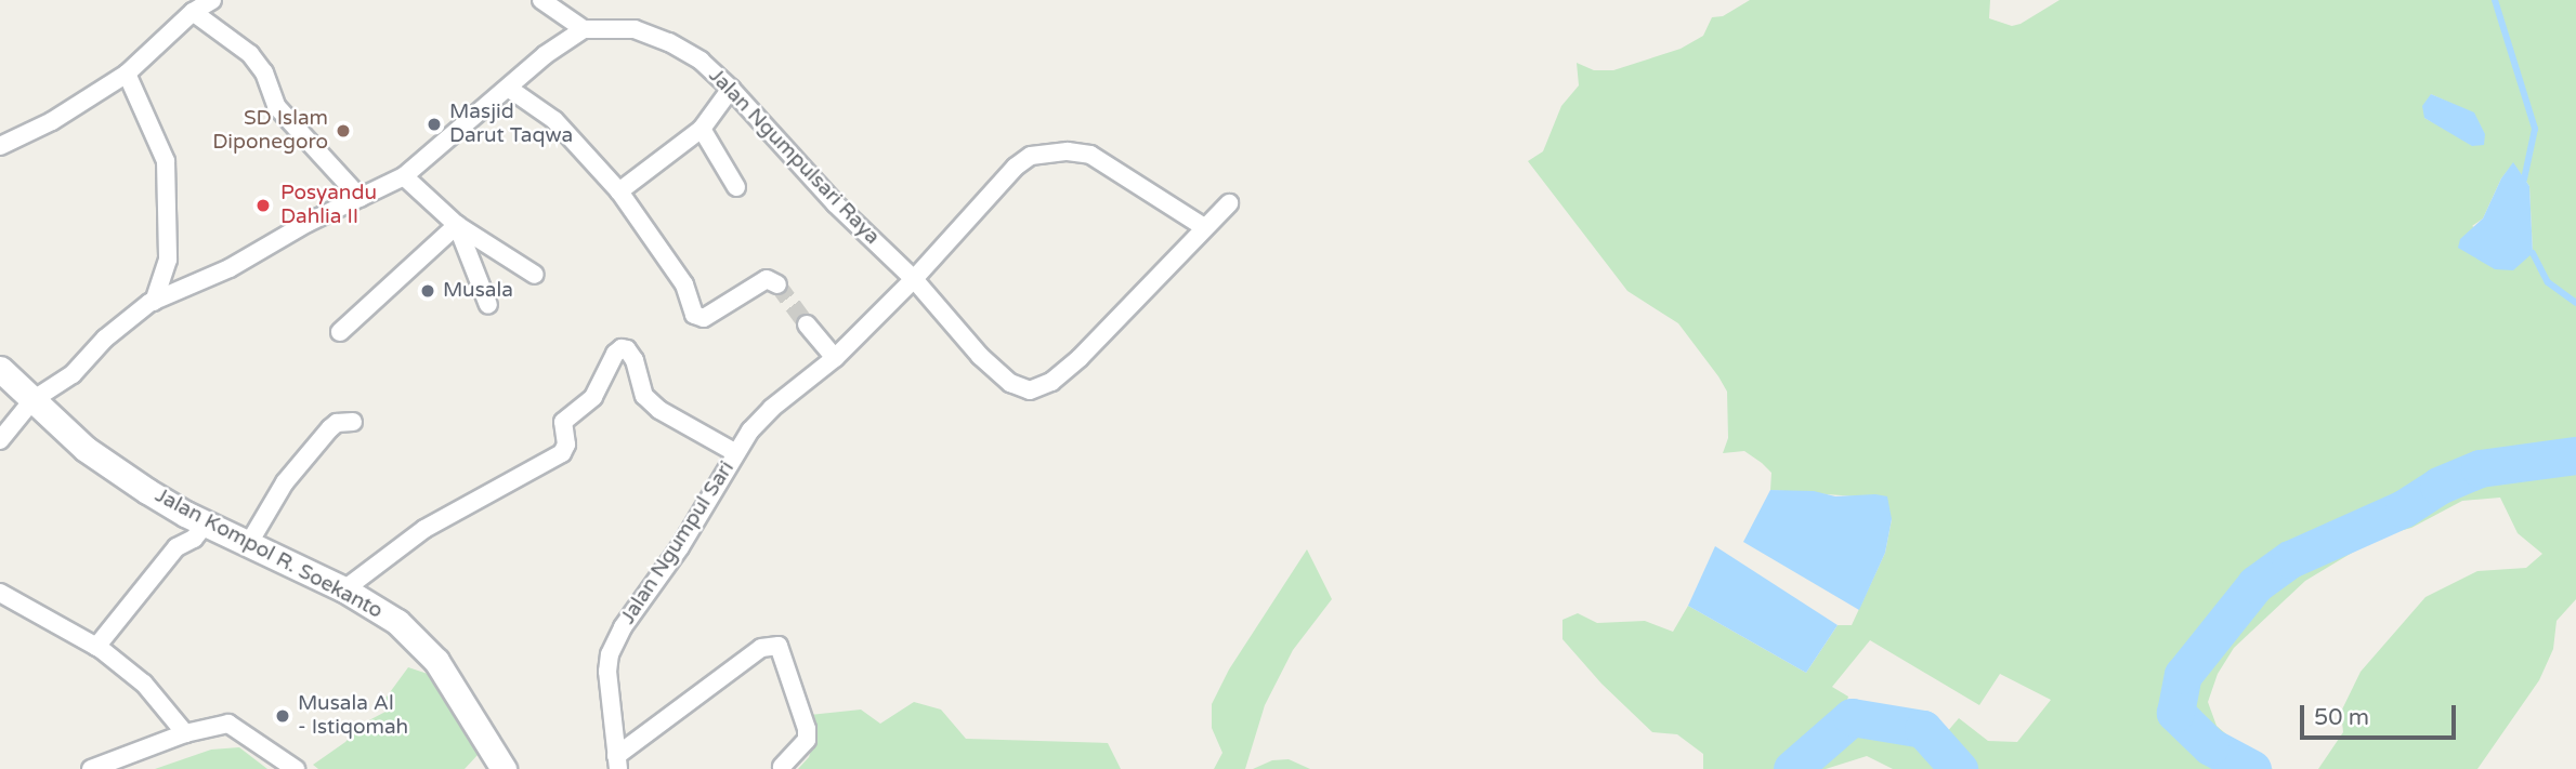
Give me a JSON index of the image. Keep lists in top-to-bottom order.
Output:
{
  "streets": {
    "main road": ["Jalan Kompol R. Soekanto"],
    "street": ["Jalan Ngumpulsari Raya", "Jalan Ngumpul Sari"]
  },
  "crossings": [
    ["Jalan Ngumpulsari Raya", "Jalan Ngumpul Sari"]
  ],
  "places": [
    "Masjid Darut Taqwa",
    "SD Islam Diponegoro",
    "Posyandu Dahlia II",
    "Musala",
    "Musala Al - Istiqomah"
  ],
  "scale_bar": "50 m"
}
